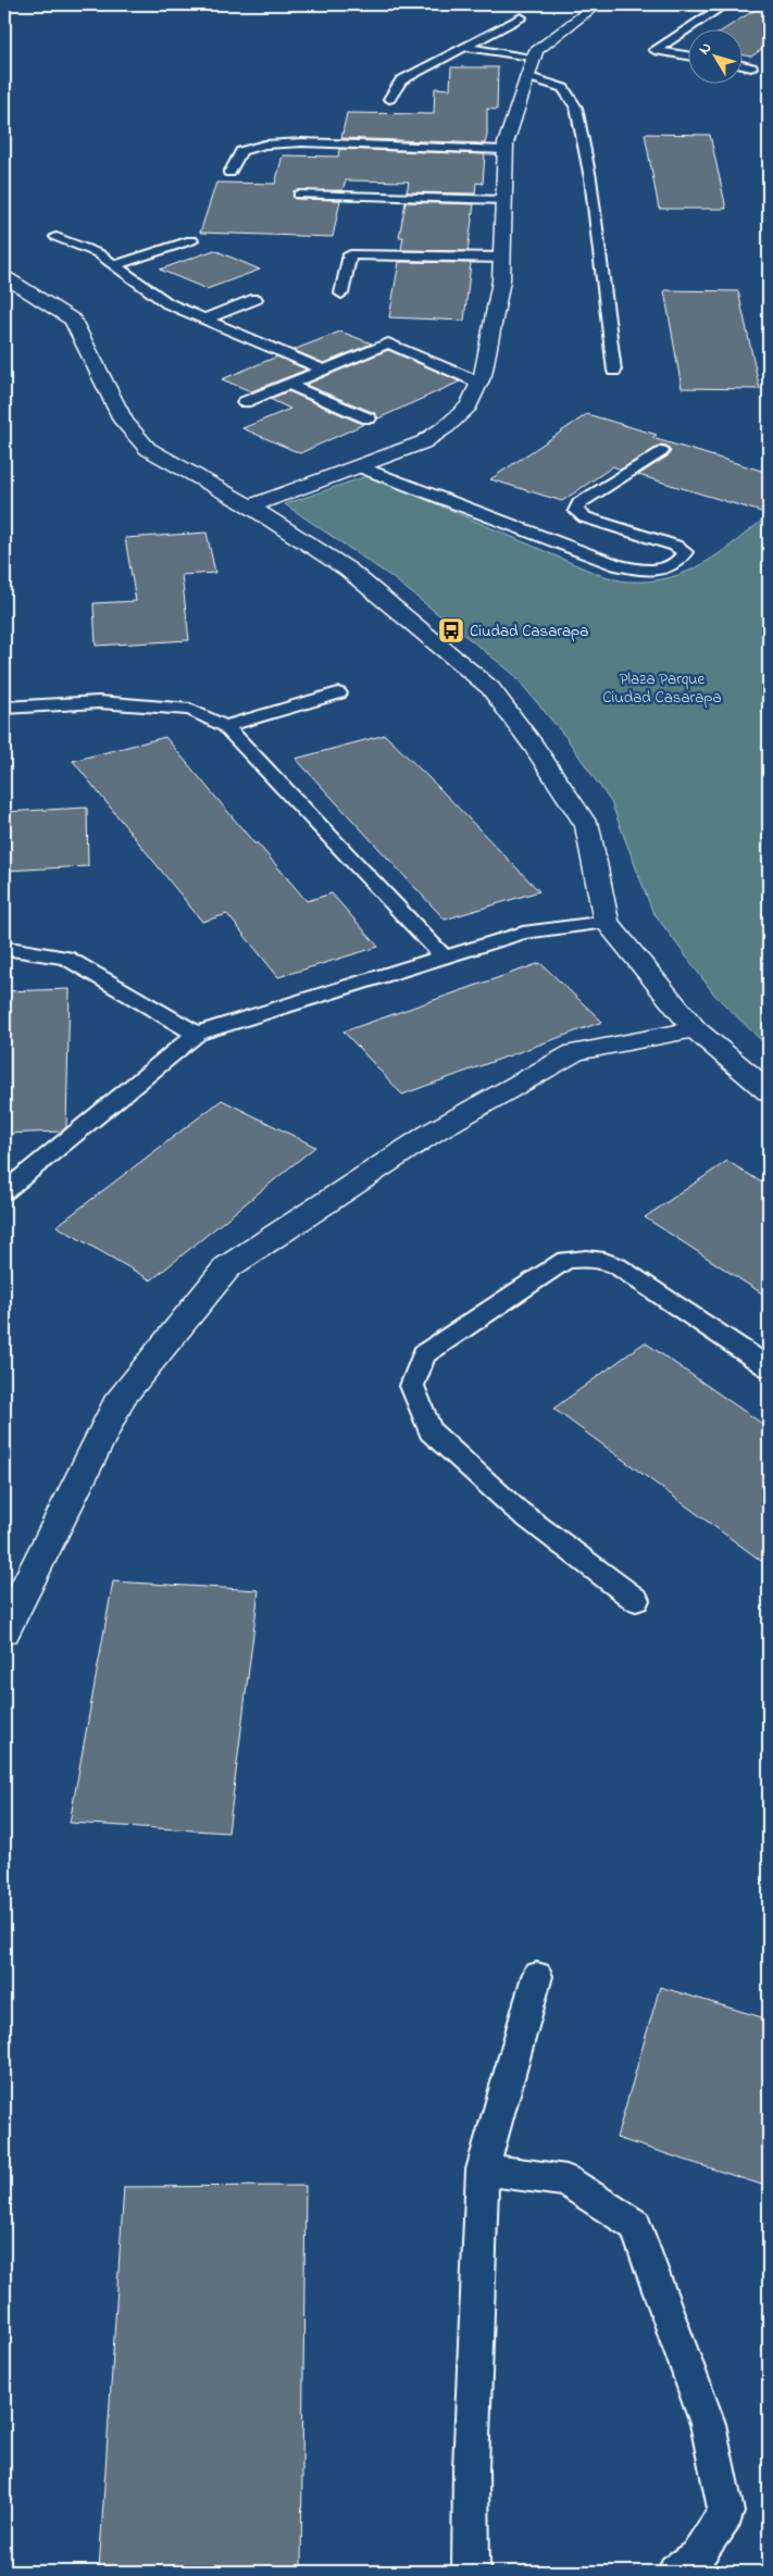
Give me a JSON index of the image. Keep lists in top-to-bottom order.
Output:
{
  "parks": ["Plaza Parque Ciudad Casarapa"],
  "places": {
    "bus stop": ["Ciudad Casarapa"]
  },
  "north": "top left"
}
